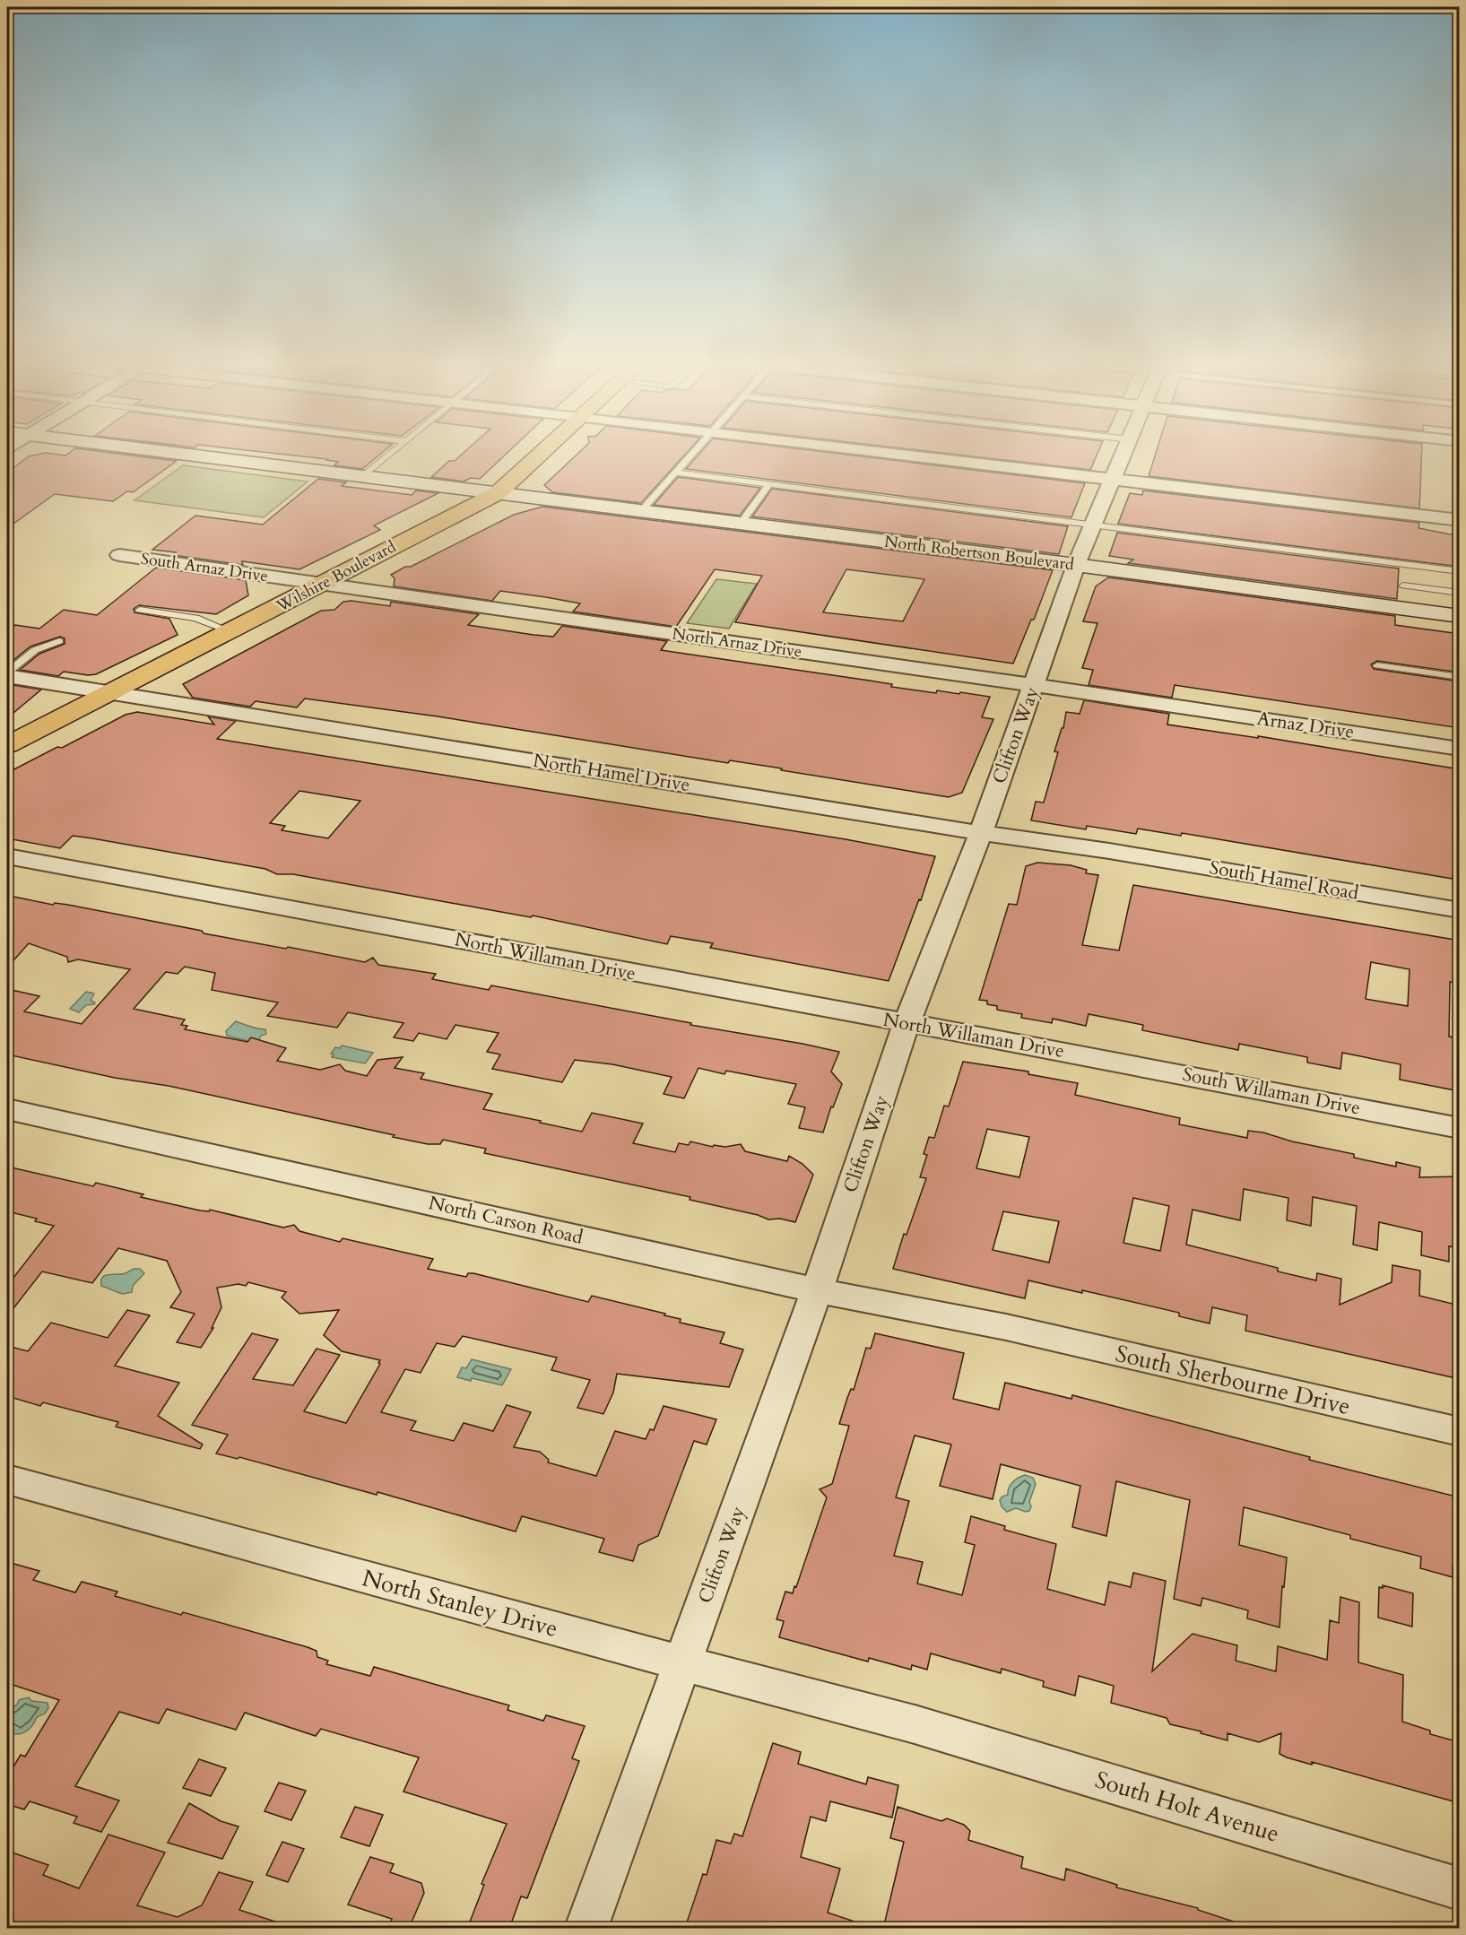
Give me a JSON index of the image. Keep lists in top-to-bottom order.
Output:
{
  "streets": {
    "main road": ["North Robertson Boulevard", "Wilshire Boulevard"],
    "street": [
      "South Arnaz Drive",
      "North Arnaz Drive",
      "Arnaz Drive",
      "Clifton Way",
      "North Hamel Drive",
      "South Hamel Road",
      "North Willaman Drive",
      "South Willaman Drive",
      "North Carson Road",
      "South Sherbourne Drive",
      "North Stanley Drive",
      "South Holt Avenue"
    ]
  },
  "crossings": [
    ["North Robertson Boulevard", "Wilshire Boulevard"],
    ["North Robertson Boulevard", "Clifton Way"],
    ["South Arnaz Drive", "Wilshire Boulevard"],
    ["South Arnaz Drive", "North Arnaz Drive"],
    ["Wilshire Boulevard", "North Arnaz Drive"],
    ["Wilshire Boulevard", "North Hamel Drive"],
    ["North Arnaz Drive", "Arnaz Drive"],
    ["North Arnaz Drive", "Clifton Way"],
    ["Clifton Way", "North Hamel Drive"],
    ["Clifton Way", "North Willaman Drive"],
    ["Clifton Way", "North Carson Road"],
    ["Clifton Way", "North Stanley Drive"],
    ["North Hamel Drive", "South Hamel Road"],
    ["North Willaman Drive", "South Willaman Drive"],
    ["North Carson Road", "South Sherbourne Drive"],
    ["North Stanley Drive", "South Holt Avenue"]
  ]
}
